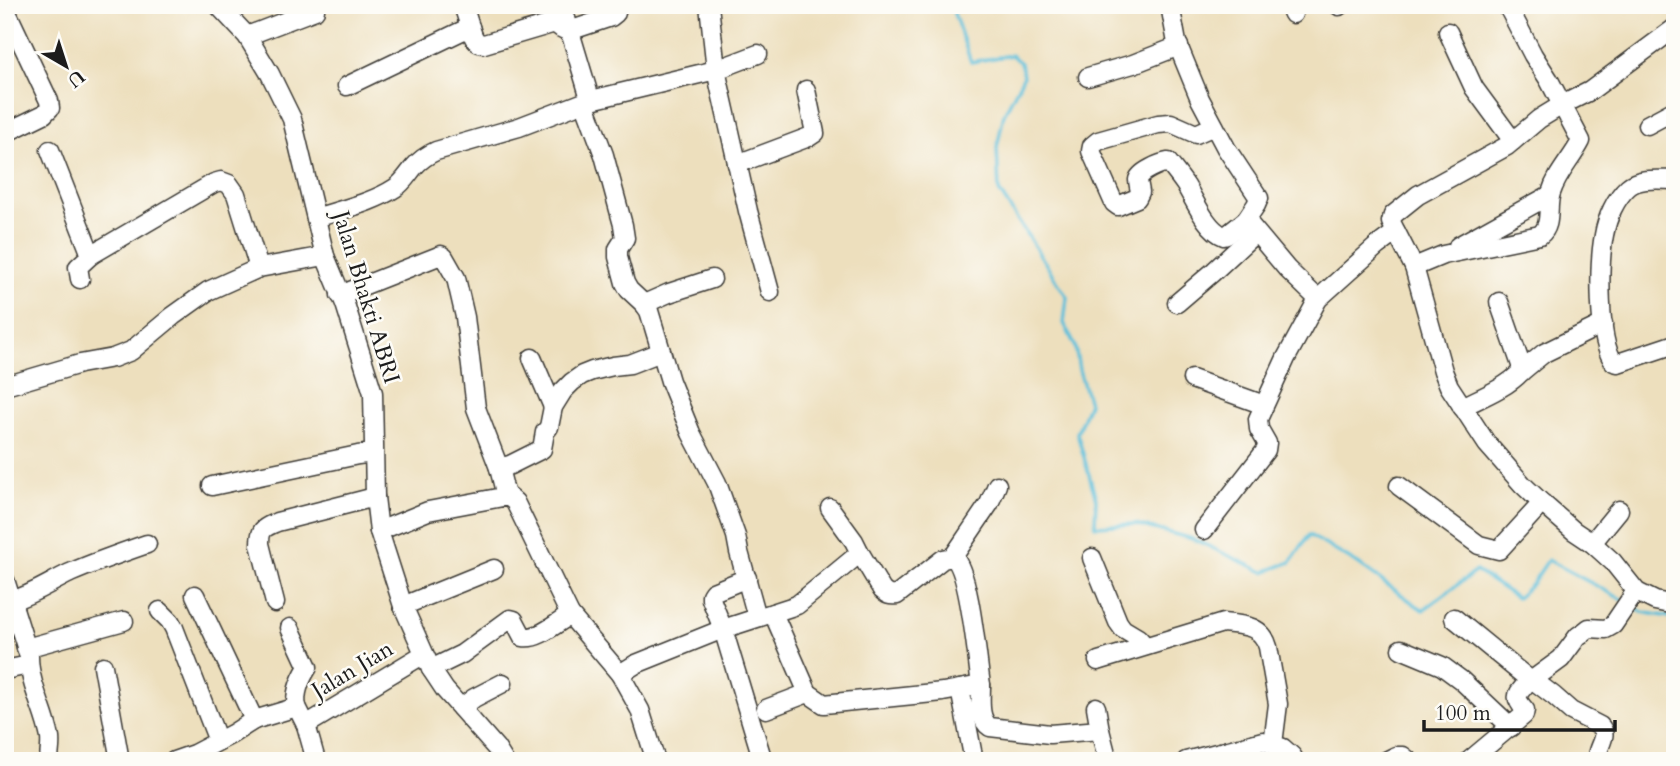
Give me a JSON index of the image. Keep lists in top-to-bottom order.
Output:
{
  "streets": {
    "street": ["Jalan Bhakti ABRI", "Jalan Jian"]
  },
  "crossings": [
    ["Jalan Bhakti ABRI", "Jalan Jian"]
  ],
  "scale_bar": "100 m",
  "north": "bottom right"
}
